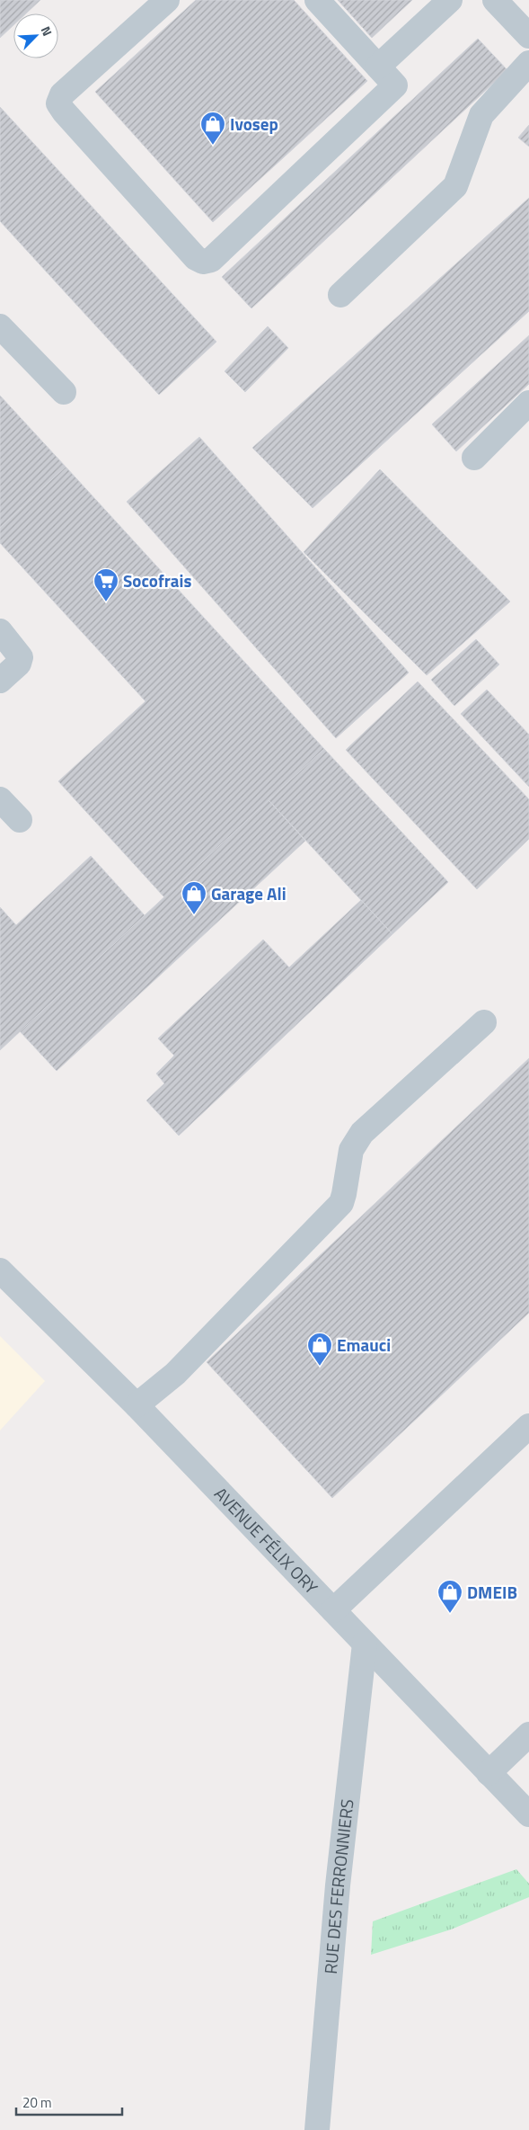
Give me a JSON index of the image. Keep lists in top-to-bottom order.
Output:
{
  "streets": {
    "street": ["AVENUE FÉLIX ORY", "RUE DES FERRONNIERS"]
  },
  "crossings": [
    ["AVENUE FÉLIX ORY", "RUE DES FERRONNIERS"]
  ],
  "places": {
    "shop": [
      "Ivosep",
      "Garage Ali",
      "Emauci",
      "DMEIB"
    ],
    "supermarket": ["Socofrais"]
  },
  "scale_bar": "20 m",
  "north": "top right"
}
